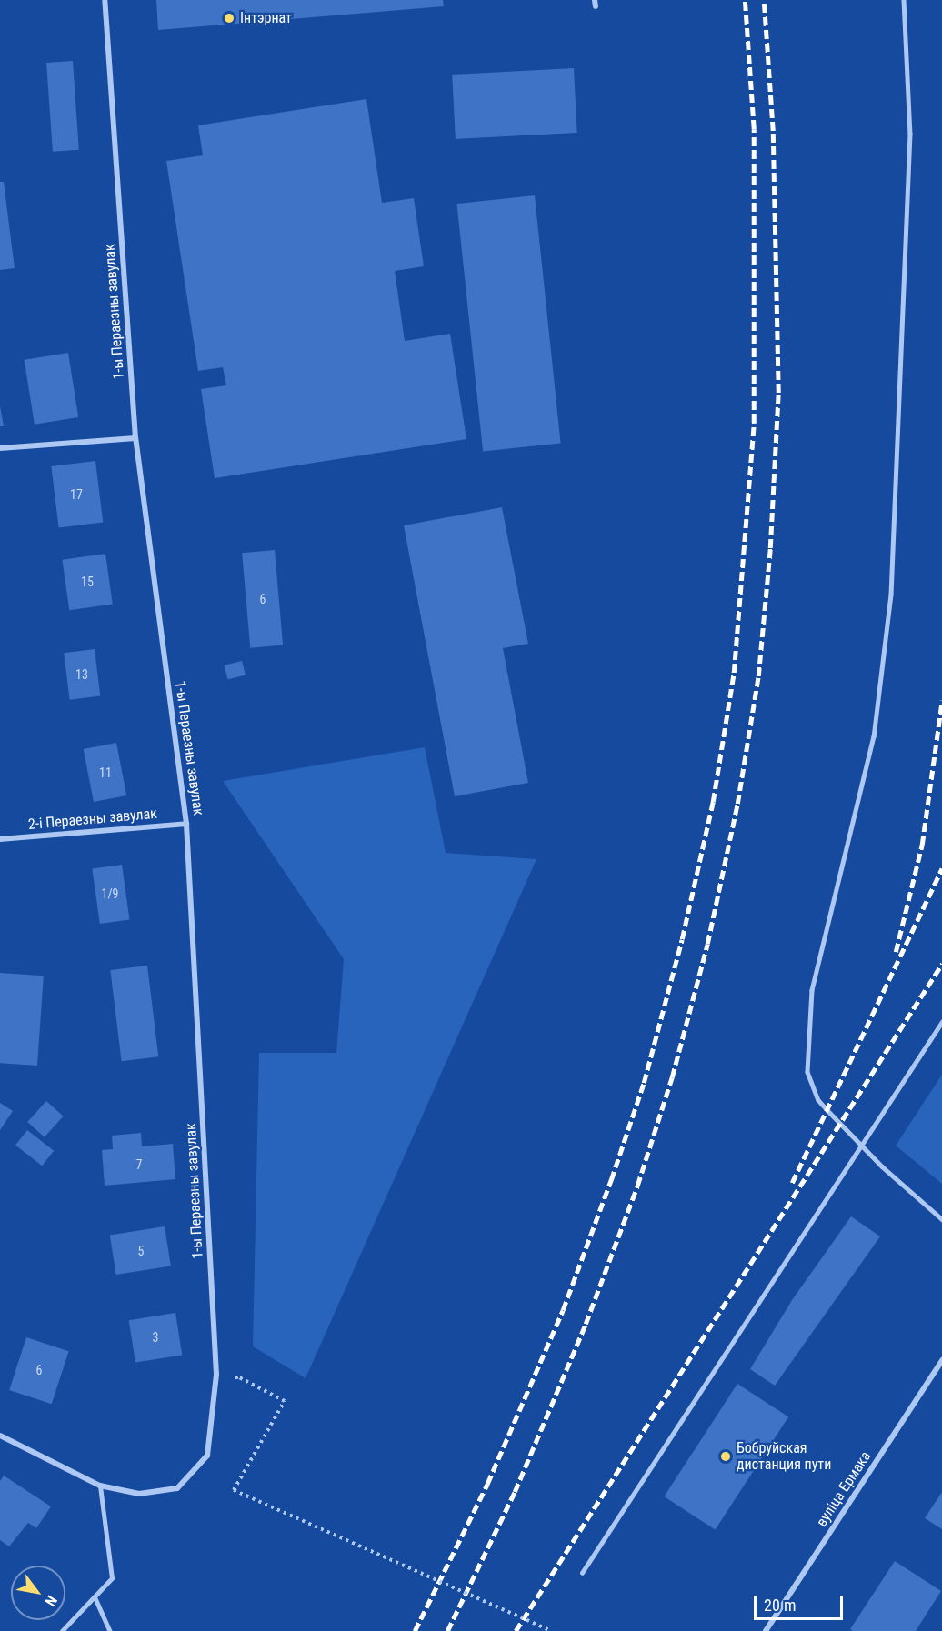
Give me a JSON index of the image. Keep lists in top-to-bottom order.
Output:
{
  "streets": {
    "street": ["1-ы Пераезны завулак", "2-і Пераезны завулак", "вуліца Ермака"]
  },
  "crossings": [
    ["1-ы Пераезны завулак", "2-і Пераезны завулак"]
  ],
  "places": ["Інтэрнат", "Бобруйская дистанция пути"],
  "house_numbers": [
    "17",
    "15",
    "6",
    "13",
    "11",
    "1/9",
    "7",
    "5",
    "3",
    "6"
  ],
  "scale_bar": "20 m",
  "north": "bottom right"
}
